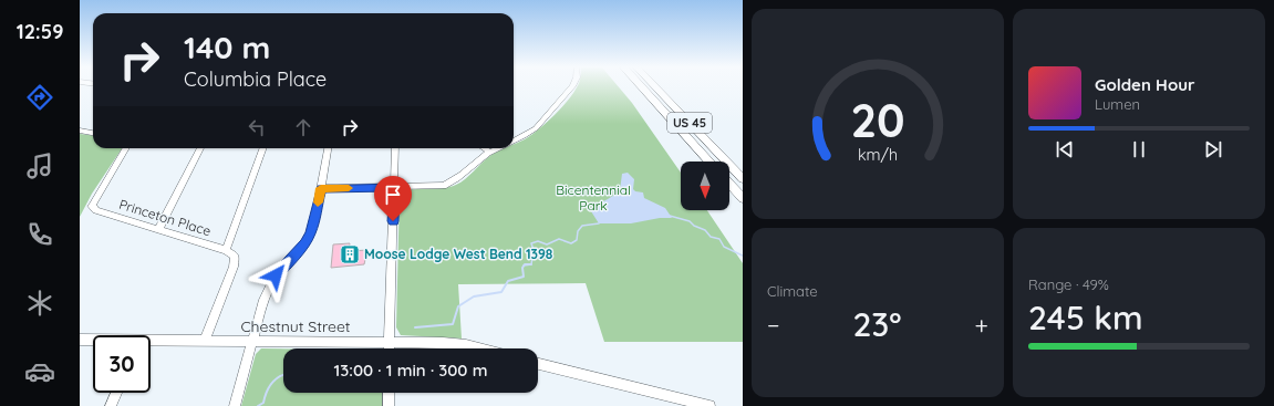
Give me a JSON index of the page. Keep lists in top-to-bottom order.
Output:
{
  "streets": {
    "highway": ["US 45"],
    "street": ["Princeton Place", "Chestnut Street"]
  },
  "parks": ["Bicentennial Park"],
  "places": {
    "building": ["Moose Lodge West Bend 1398"]
  },
  "north": "bottom",
  "page": {
    "tabs": "12:59",
    "turn": ["140 m", "Columbia Place"],
    "song": ["Golden Hour", "Lumen"],
    "tile": [
      "Climate",
      ["Range · 49%", "245 km"]
    ],
    "heat": ["−", "23°", "+"],
    "limit": "30",
    "trip": "13:00 · 1 min · 300 m",
    "gauge": ["20", "km/h"]
  }
}
